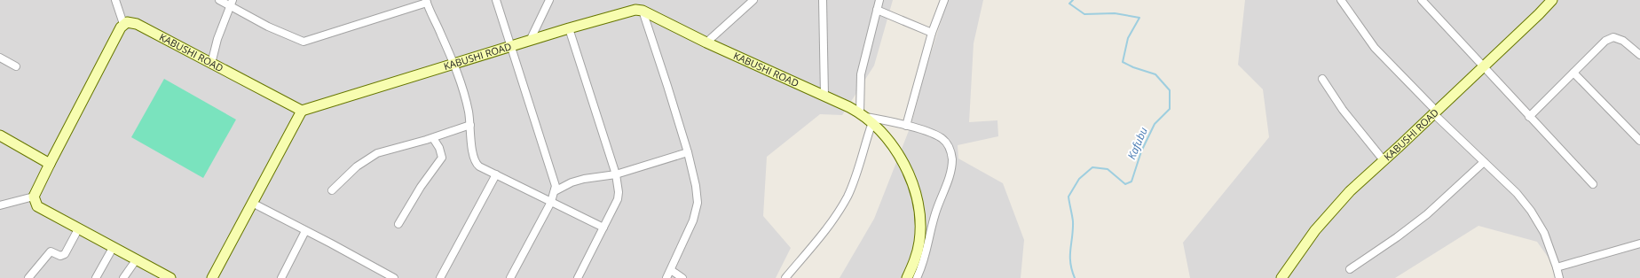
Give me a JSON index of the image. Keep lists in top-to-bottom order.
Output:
{
  "streets": {
    "main road": ["KABUSHI ROAD"]
  },
  "water": ["Kafubu"]
}
